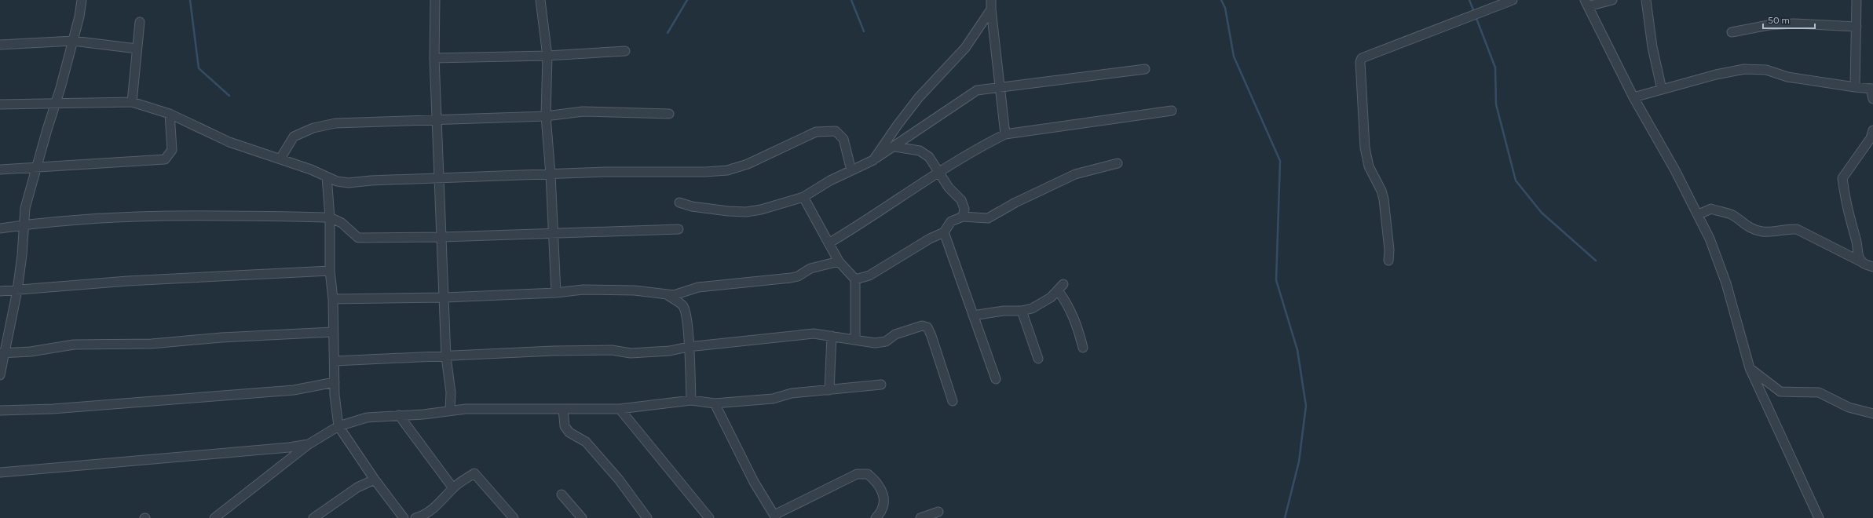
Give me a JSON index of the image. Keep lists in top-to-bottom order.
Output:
{
  "scale_bar": "50 m"
}
